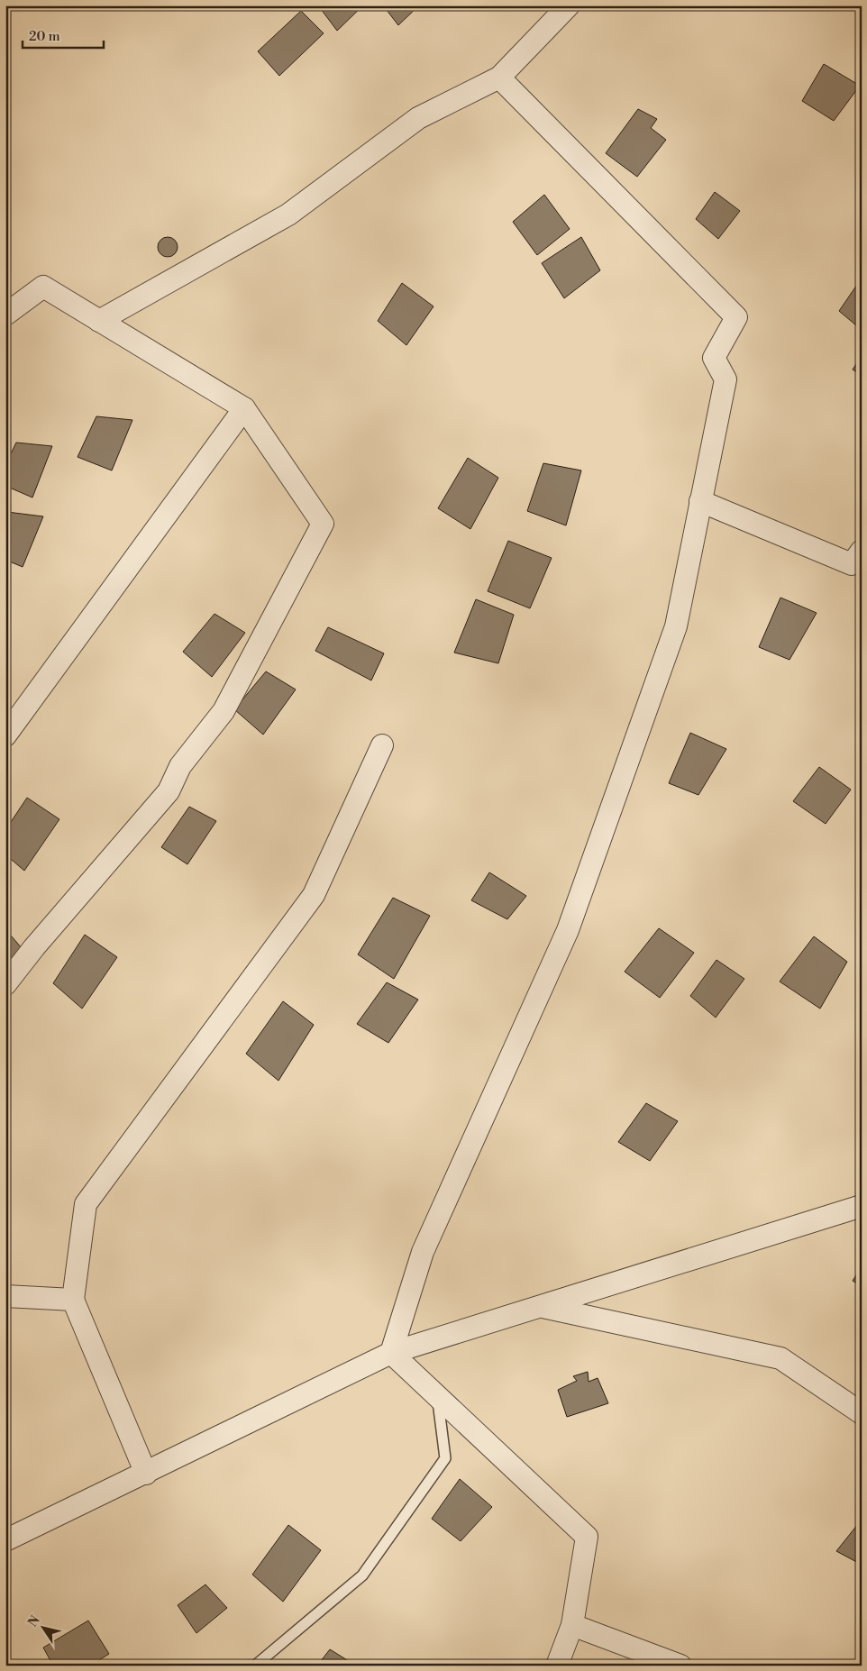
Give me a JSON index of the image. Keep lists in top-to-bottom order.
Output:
{
  "scale_bar": "20 m",
  "north": "top left"
}
